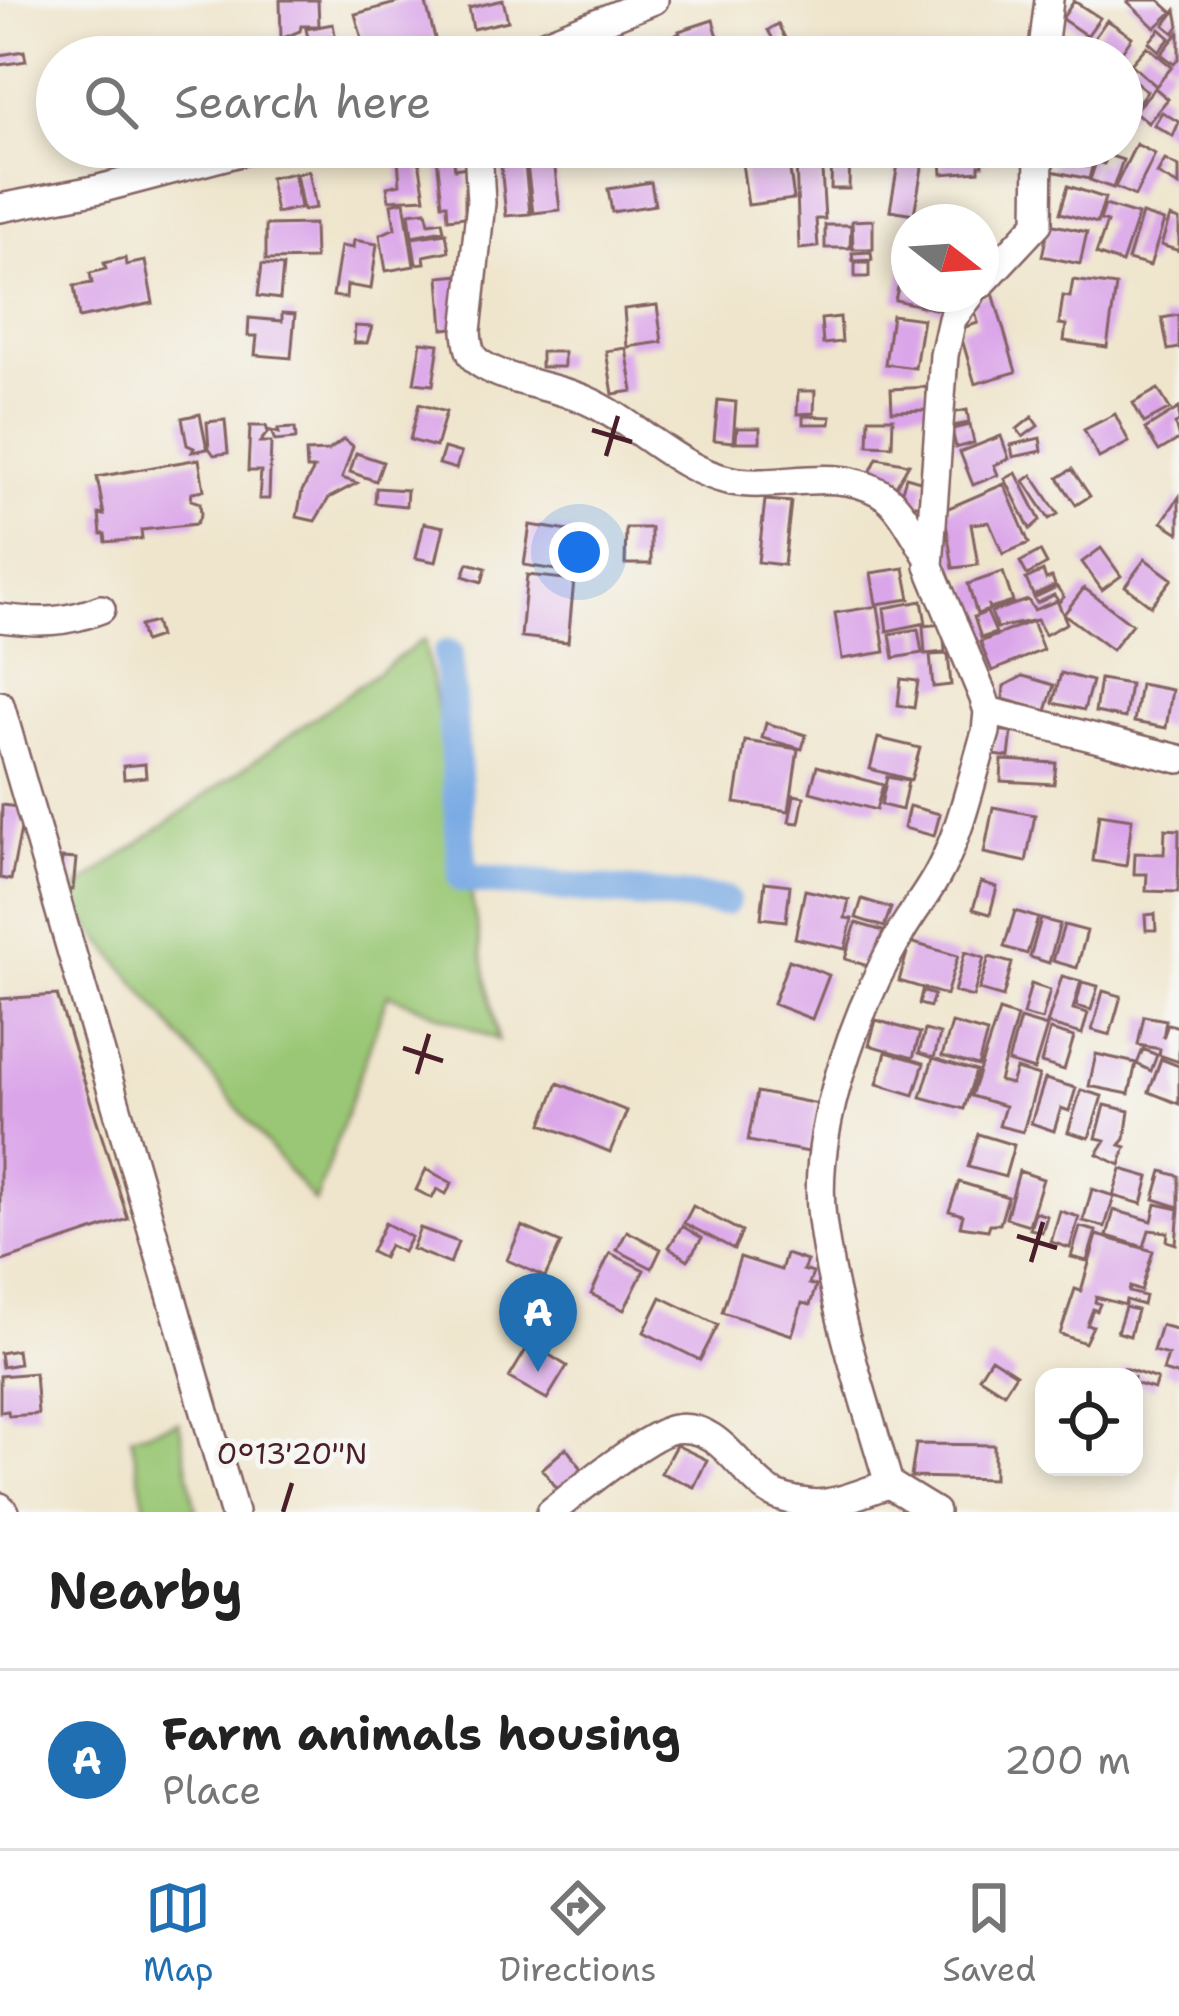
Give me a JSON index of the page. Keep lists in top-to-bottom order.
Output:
{
  "north": "right",
  "page": {
    "search": "Search here",
    "pins": "A",
    "heading": "Nearby",
    "list": [
      {
        "mark": "A",
        "name": "Farm animals housing",
        "note": "Place",
        "value": "200 m"
      }
    ],
    "nav": ["Map", "Directions", "Saved"]
  },
  "coordinates": ["0°13'20\"N"]
}
